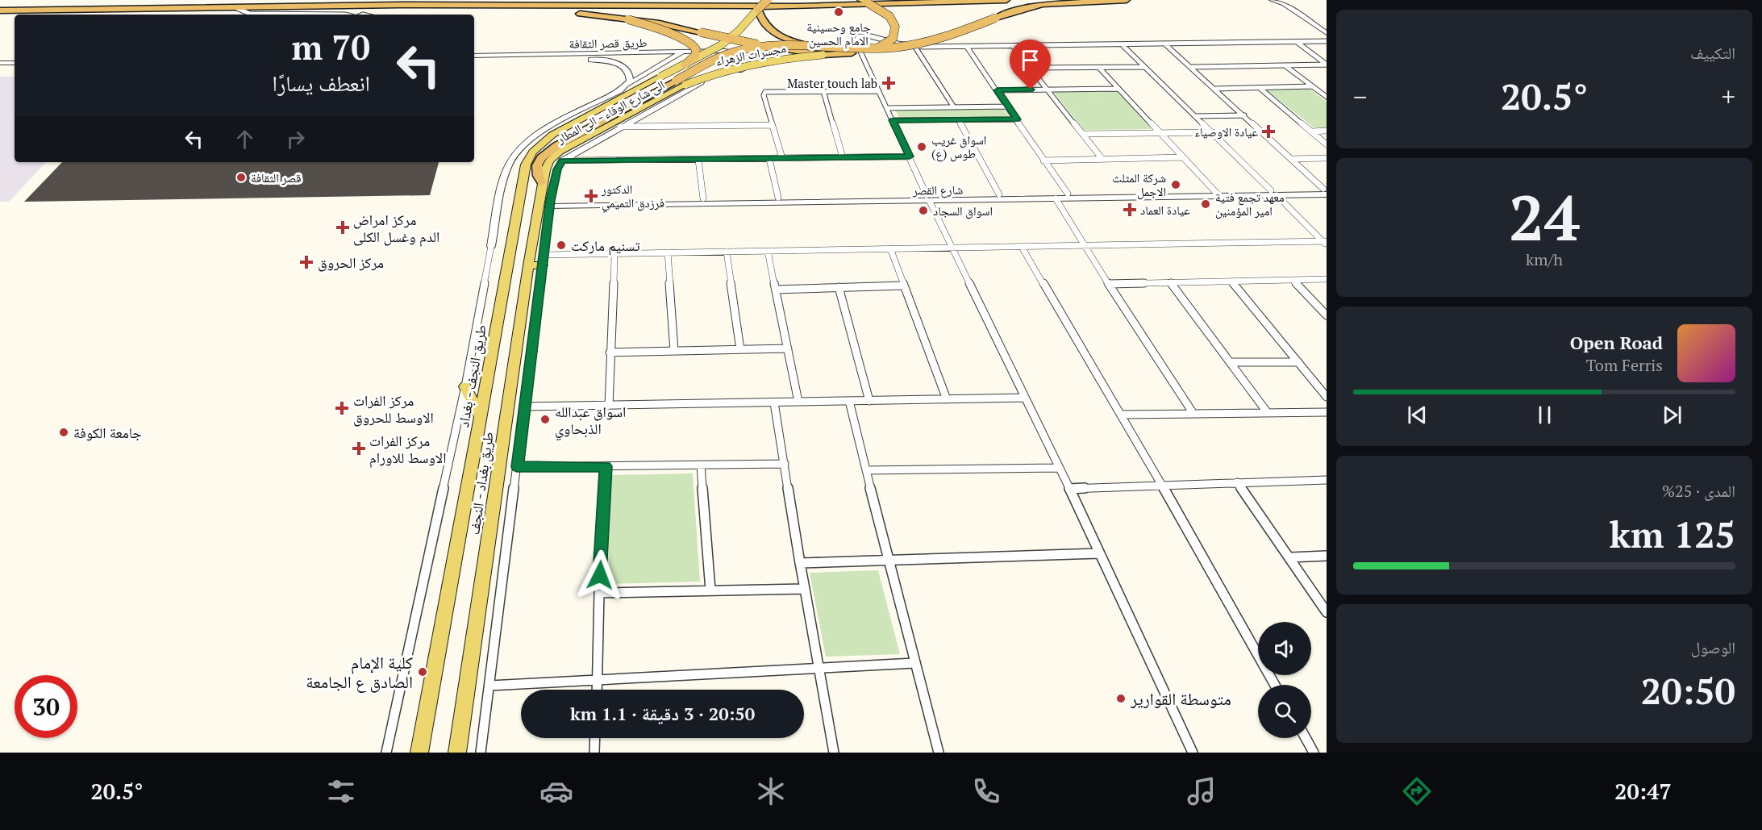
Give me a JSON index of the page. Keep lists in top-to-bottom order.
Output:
{
  "streets": {
    "main road": ["مجسرات الزهراء", "طريق النجف - بغداد", "طريق بغداد - النجف"],
    "street": ["طريق قصر الثقافة", "شارع القصر"]
  },
  "crossings": [
    ["مجسرات الزهراء", "طريق النجف - بغداد"]
  ],
  "places": {
    "other": [
      "جامع وحسينية الامام الحسين",
      "اسواق غريب طوس (ع)",
      "قصر الثقافة",
      "شركة المثلث الاجمل",
      "معهد تجمع فتية امير المؤمنين",
      "اسواق السجاد",
      "تسنيم ماركت",
      "اسواق عبدالله الذبحاوي",
      "جامعة الكوفة",
      "كلية الإمام الصادق ع الجامعة",
      "متوسطة القوارير"
    ],
    "health": [
      "Master touch lab",
      "عيادة الاوصياء",
      "الدكتور فرزدق التميمي",
      "عيادة العماد",
      "مركز امراض الدم وغسل الكلى",
      "مركز الحروق",
      "مركز الفرات الاوسط للحروق",
      "مركز الفرات الاوسط للاورام"
    ]
  },
  "page": {
    "tile": [
      "التكييف",
      ["24", "km/h"],
      ["المدى · 25%", "125 km"],
      ["الوصول", "20:50"]
    ],
    "turn": ["70 m", "انعطف يسارًا"],
    "heat": ["−", "20.5°", "+"],
    "song": ["Open Road", "Tom Ferris"],
    "limit": "30",
    "trip": "20:50 · 3 دقيقة · 1.1 km",
    "tabs": ["20:47", "20.5°"]
  }
}
